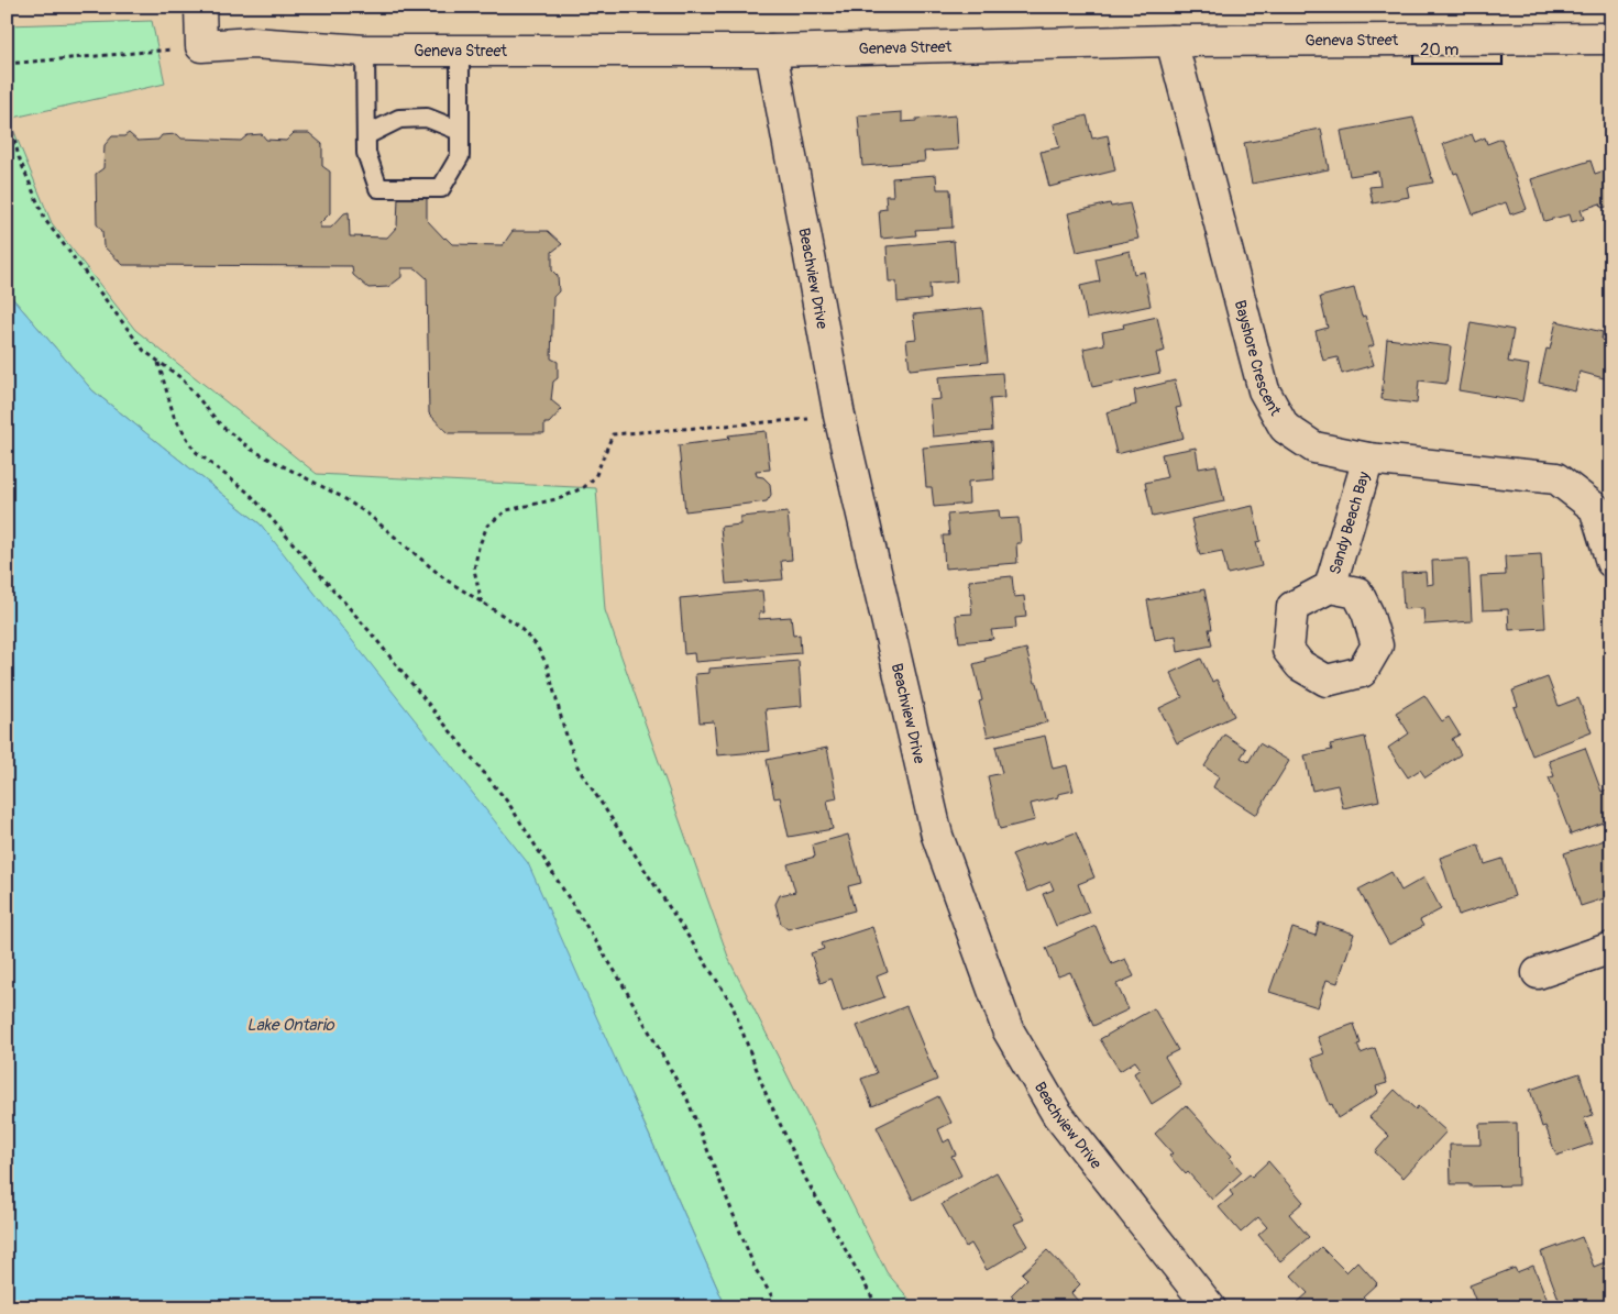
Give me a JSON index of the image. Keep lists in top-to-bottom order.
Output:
{
  "streets": {
    "street": [
      "Geneva Street",
      "Beachview Drive",
      "Bayshore Crescent",
      "Sandy Beach Bay"
    ]
  },
  "crossings": [
    ["Geneva Street", "Beachview Drive"],
    ["Geneva Street", "Bayshore Crescent"],
    ["Bayshore Crescent", "Sandy Beach Bay"]
  ],
  "water": ["Lake Ontario"],
  "scale_bar": "20 m"
}
